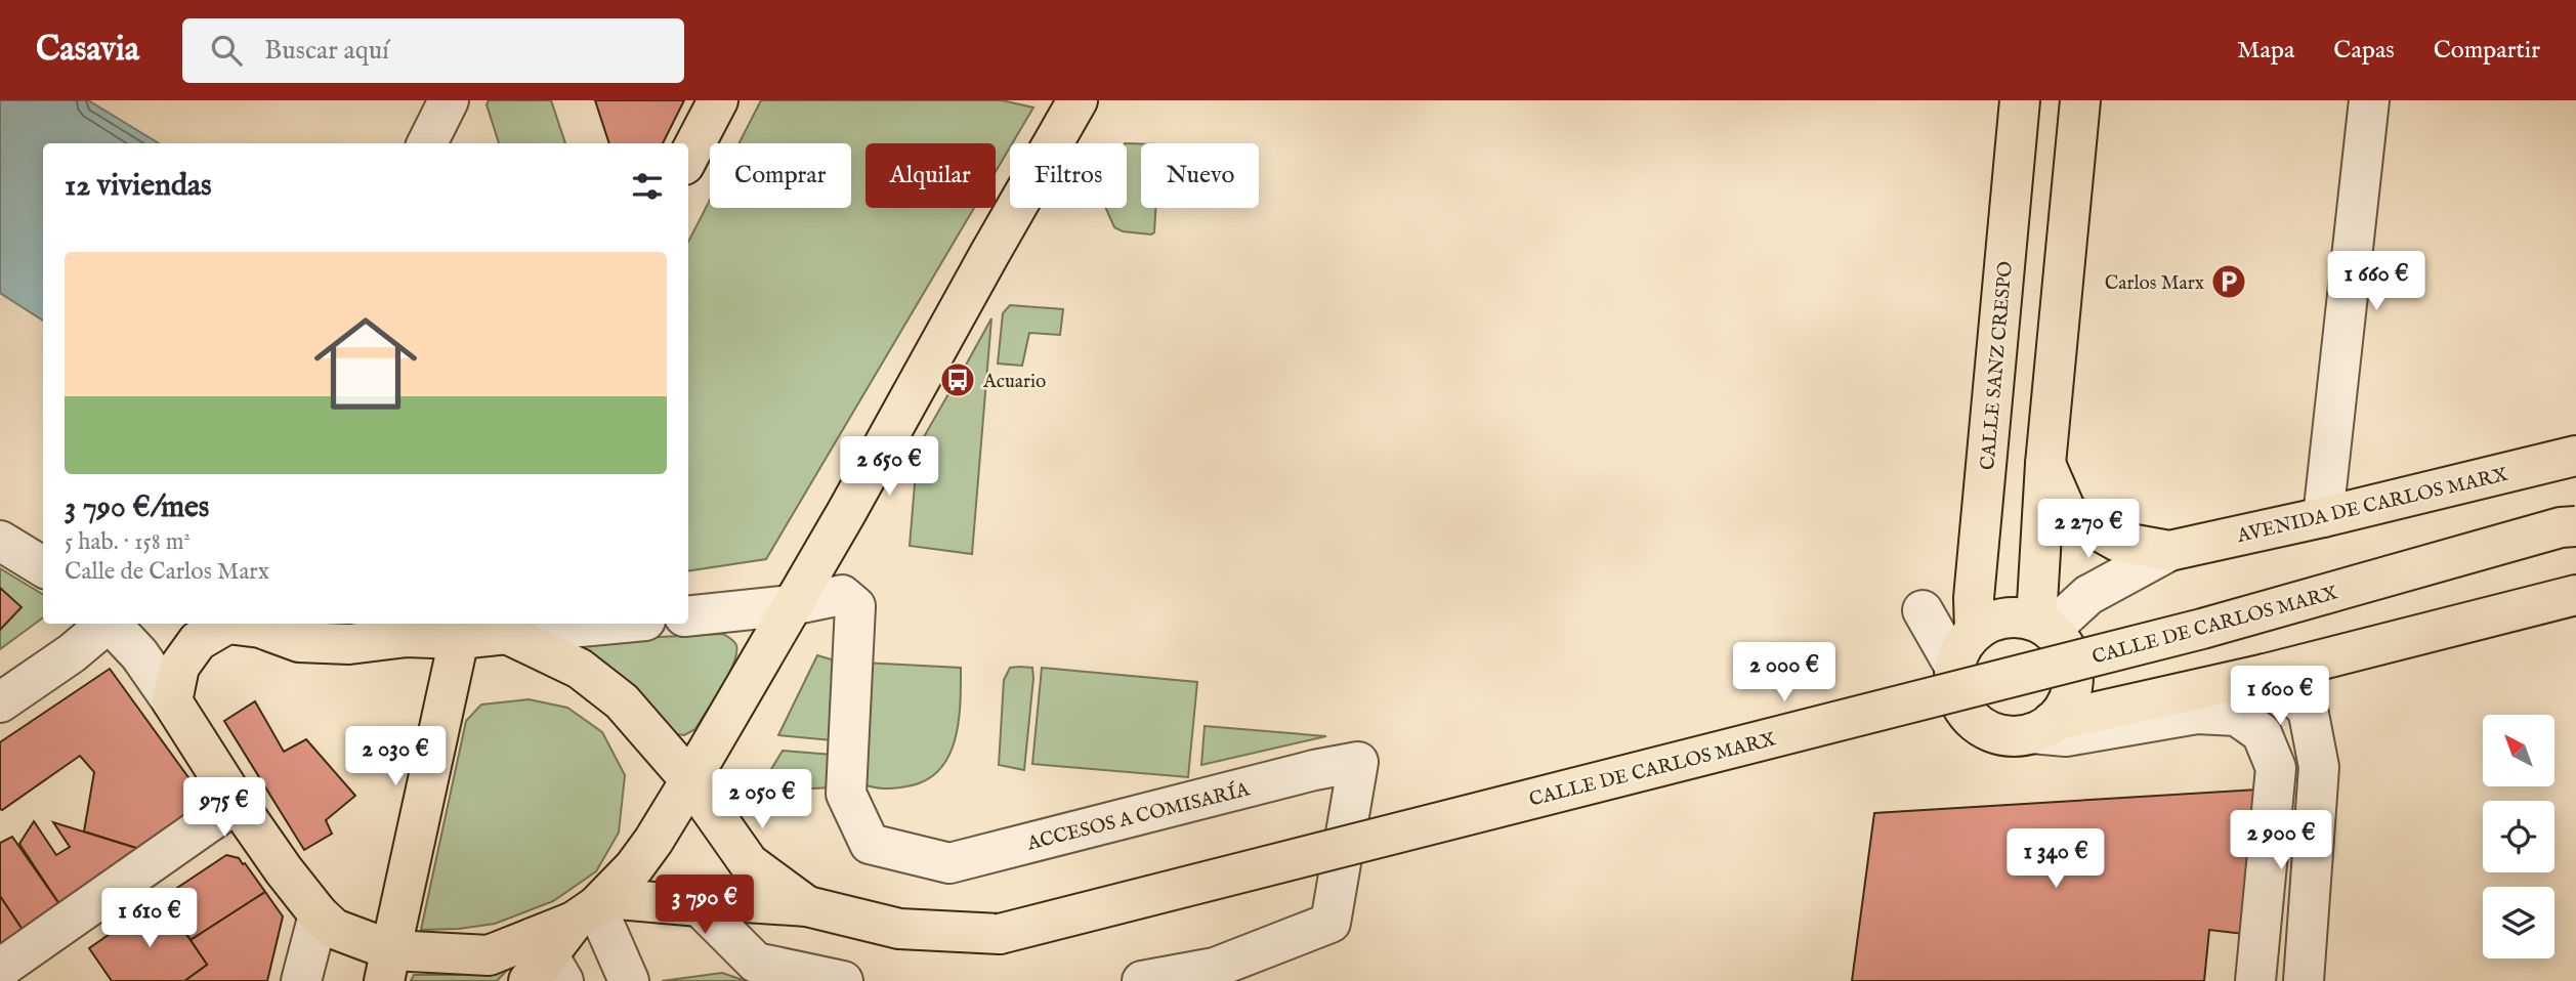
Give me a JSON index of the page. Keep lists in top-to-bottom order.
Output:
{
  "streets": {
    "main road": ["CALLE SANZ CRESPO", "AVENIDA DE CARLOS MARX", "CALLE DE CARLOS MARX"],
    "street": ["ACCESOS A COMISARÍA"]
  },
  "crossings": [
    ["CALLE SANZ CRESPO", "AVENIDA DE CARLOS MARX"]
  ],
  "places": {
    "parking": ["Carlos Marx"],
    "bus stop": ["Acuario"]
  },
  "north": "top left",
  "page": {
    "header": "Casavia",
    "search": "Buscar aquí",
    "nav": ["Mapa", "Capas", "Compartir"],
    "chip": [
      "Comprar",
      "Alquilar",
      "Filtros",
      "Nuevo"
    ],
    "heading": "12 viviendas",
    "list": [
      {
        "name": "3 790 €/mes",
        "note": "5 hab. · 158 m² · Calle de Carlos Marx"
      }
    ],
    "price": [
      "1 660 €",
      "2 650 €",
      "2 270 €",
      "2 000 €",
      "1 600 €",
      "2 030 €",
      "2 050 €",
      "975 €",
      "2 900 €",
      "1 340 €",
      "3 790 €",
      "1 610 €"
    ]
  }
}
